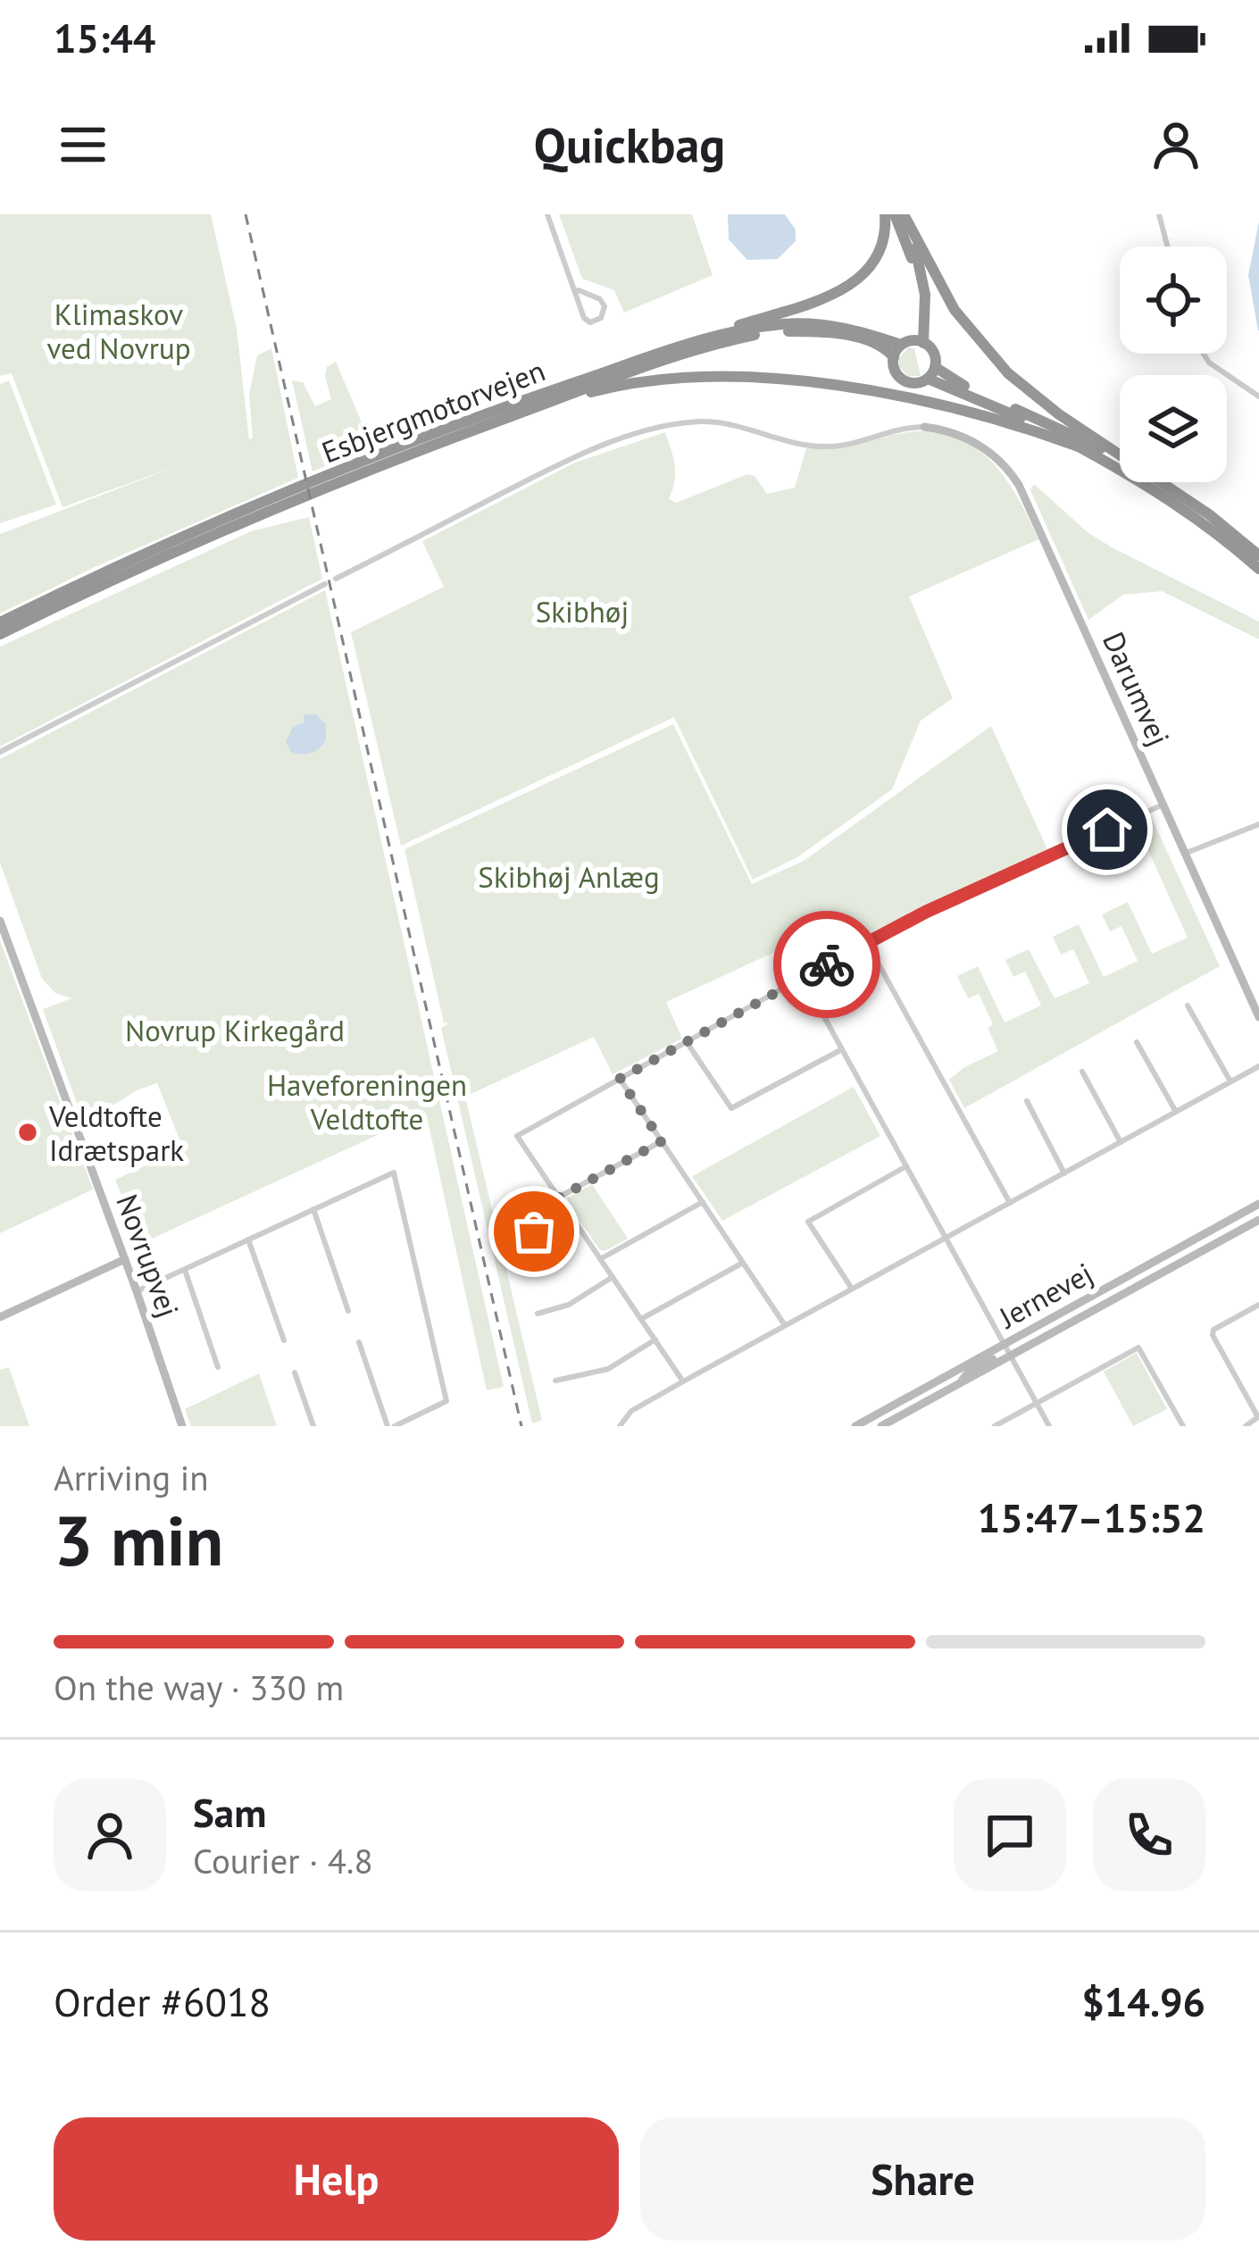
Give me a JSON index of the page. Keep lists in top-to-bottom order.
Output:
{
  "streets": {
    "highway": ["Esbjergmotorvejen"],
    "street": ["Darumvej", "Novrupvej", "Jernevej"]
  },
  "parks": [
    "Klimaskov ved Novrup",
    "Skibhøj",
    "Skibhøj Anlæg",
    "Novrup Kirkegård",
    "Haveforeningen Veldtofte"
  ],
  "places": ["Veldtofte Idrætspark"],
  "page": {
    "status": "15:44",
    "header": "Quickbag",
    "heading": ["3 min", "Arriving in", "15:47–15:52"],
    "panel": [
      "Sam",
      "Courier · 4.8",
      "Order #6018",
      "$14.96"
    ],
    "bar": "On the way · 330 m",
    "buttons": ["Help", "Share"]
  }
}
